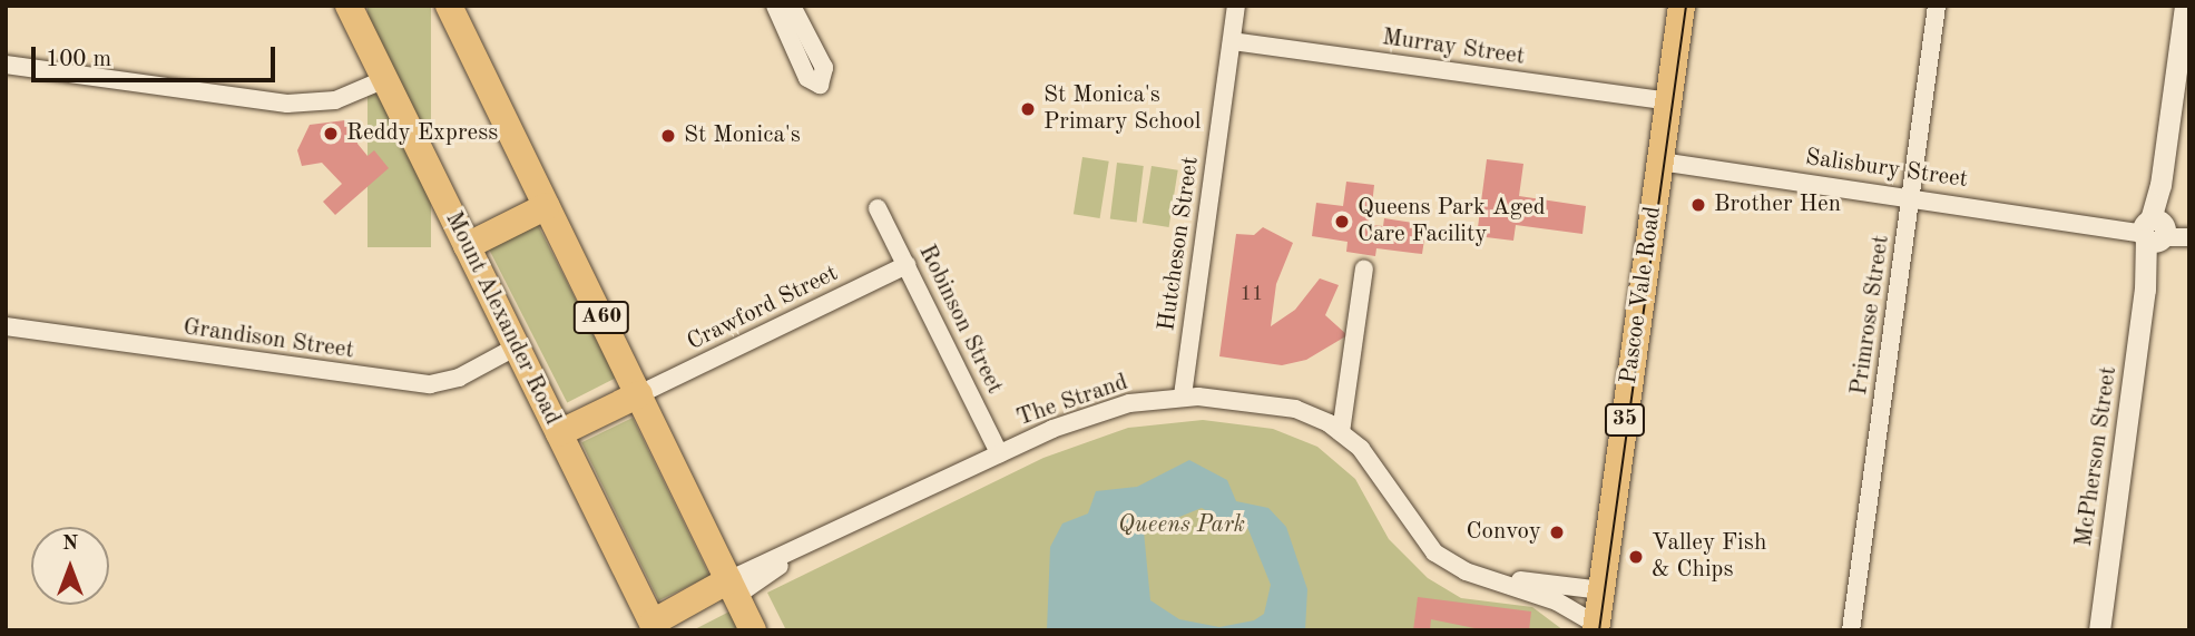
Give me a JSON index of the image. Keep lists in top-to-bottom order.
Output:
{
  "streets": {
    "main road": [
      "Pascoe Vale Road",
      "A60",
      "Mount Alexander Road",
      "35"
    ],
    "street": [
      "Murray Street",
      "Salisbury Street",
      "Hutcheson Street",
      "Crawford Street",
      "Primrose Street",
      "Robinson Street",
      "Grandison Street",
      "The Strand",
      "McPherson Street"
    ]
  },
  "crossings": [
    ["Murray Street", "Hutcheson Street"],
    ["Murray Street", "Pascoe Vale Road"],
    ["Salisbury Street", "Pascoe Vale Road"],
    ["Salisbury Street", "Primrose Street"],
    ["Salisbury Street", "McPherson Street"],
    ["Hutcheson Street", "The Strand"],
    ["Pascoe Vale Road", "The Strand"],
    ["Crawford Street", "A60"],
    ["Crawford Street", "Robinson Street"],
    ["A60", "The Strand"],
    ["Mount Alexander Road", "Grandison Street"],
    ["Robinson Street", "The Strand"]
  ],
  "parks": ["Queens Park"],
  "places": [
    "St Monica's Primary School",
    "Reddy Express",
    "St Monica's",
    "Brother Hen",
    "Queens Park Aged Care Facility",
    "Convoy",
    "Valley Fish & Chips"
  ],
  "house_numbers": ["11"],
  "scale_bar": "100 m",
  "north": "top"
}
